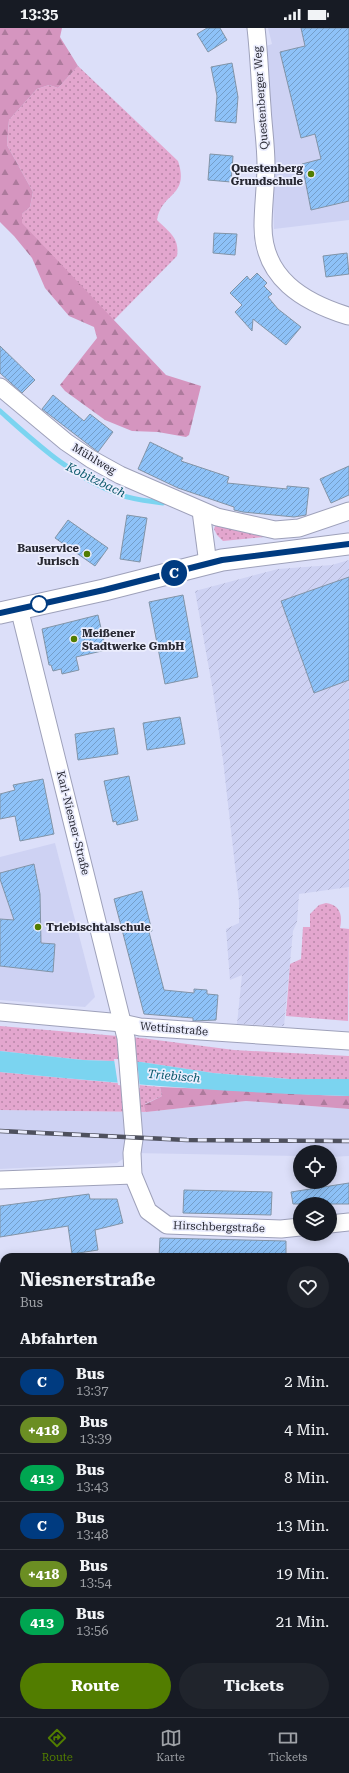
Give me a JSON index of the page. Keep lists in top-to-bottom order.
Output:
{
  "streets": {
    "street": [
      "Questenberger Weg",
      "Mühlweg",
      "Karl-Niesner-Straße",
      "Wettinstraße",
      "Hirschbergstraße"
    ]
  },
  "crossings": [
    ["Karl-Niesner-Straße", "Wettinstraße"],
    ["Karl-Niesner-Straße", "Hirschbergstraße"]
  ],
  "water": ["Kobitzbach", "Triebisch"],
  "places": [
    "Questenberg Grundschule",
    "Bauservice Jurisch",
    "Meißener Stadtwerke GmbH",
    "Triebischtalschule"
  ],
  "lines": ["bus line C"],
  "page": {
    "status": "13:35",
    "on_map": "C",
    "heading": [
      ["Niesnerstraße", "Bus"],
      "Abfahrten"
    ],
    "list": [
      {
        "mark": "C",
        "name": "Bus",
        "note": "13:37",
        "value": "2 Min."
      },
      {
        "mark": "+418",
        "name": "Bus",
        "note": "13:39",
        "value": "4 Min."
      },
      {
        "mark": "413",
        "name": "Bus",
        "note": "13:43",
        "value": "8 Min."
      },
      {
        "mark": "C",
        "name": "Bus",
        "note": "13:48",
        "value": "13 Min."
      },
      {
        "mark": "+418",
        "name": "Bus",
        "note": "13:54",
        "value": "19 Min."
      },
      {
        "mark": "413",
        "name": "Bus",
        "note": "13:56",
        "value": "21 Min."
      }
    ],
    "buttons": ["Route", "Tickets"],
    "tabs": ["Route", "Karte", "Tickets"]
  }
}
